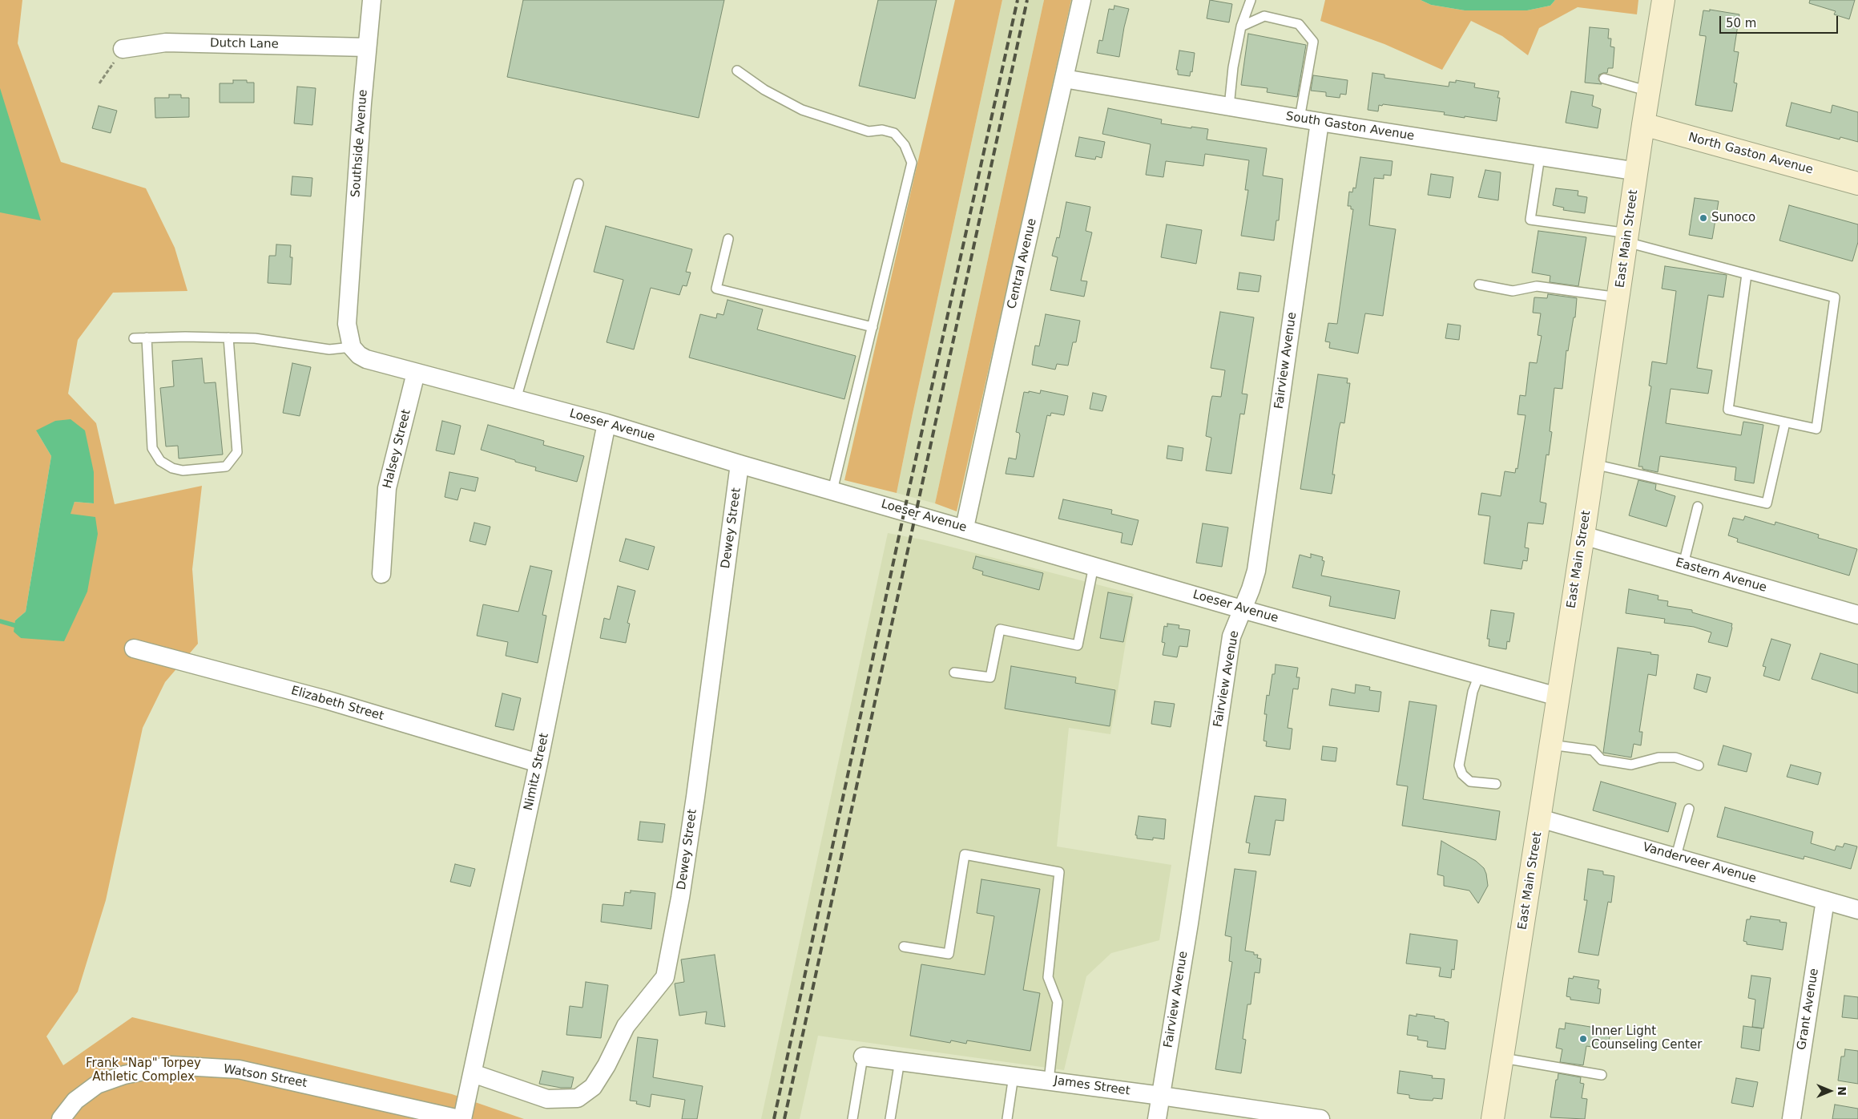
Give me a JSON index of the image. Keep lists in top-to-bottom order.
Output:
{
  "streets": {
    "street": [
      "Dutch Lane",
      "South Gaston Avenue",
      "Southside Avenue",
      "North Gaston Avenue",
      "East Main Street",
      "Central Avenue",
      "Fairview Avenue",
      "Loeser Avenue",
      "Halsey Street",
      "Dewey Street",
      "Eastern Avenue",
      "Elizabeth Street",
      "Nimitz Street",
      "Vanderveer Avenue",
      "Grant Avenue",
      "Watson Street",
      "James Street"
    ]
  },
  "crossings": [
    ["Dutch Lane", "Southside Avenue"],
    ["South Gaston Avenue", "East Main Street"],
    ["South Gaston Avenue", "Central Avenue"],
    ["South Gaston Avenue", "Fairview Avenue"],
    ["Southside Avenue", "Loeser Avenue"],
    ["North Gaston Avenue", "East Main Street"],
    ["East Main Street", "Loeser Avenue"],
    ["East Main Street", "Eastern Avenue"],
    ["East Main Street", "Vanderveer Avenue"],
    ["Central Avenue", "Loeser Avenue"],
    ["Fairview Avenue", "Loeser Avenue"],
    ["Fairview Avenue", "James Street"],
    ["Loeser Avenue", "Halsey Street"],
    ["Loeser Avenue", "Dewey Street"],
    ["Loeser Avenue", "Nimitz Street"],
    ["Dewey Street", "Nimitz Street"],
    ["Elizabeth Street", "Nimitz Street"],
    ["Nimitz Street", "Watson Street"],
    ["Vanderveer Avenue", "Grant Avenue"]
  ],
  "parks": ["Frank \"Nap\" Torpey Athletic Complex"],
  "places": ["Sunoco", "Inner Light Counseling Center"],
  "scale_bar": "50 m",
  "north": "right"
}
